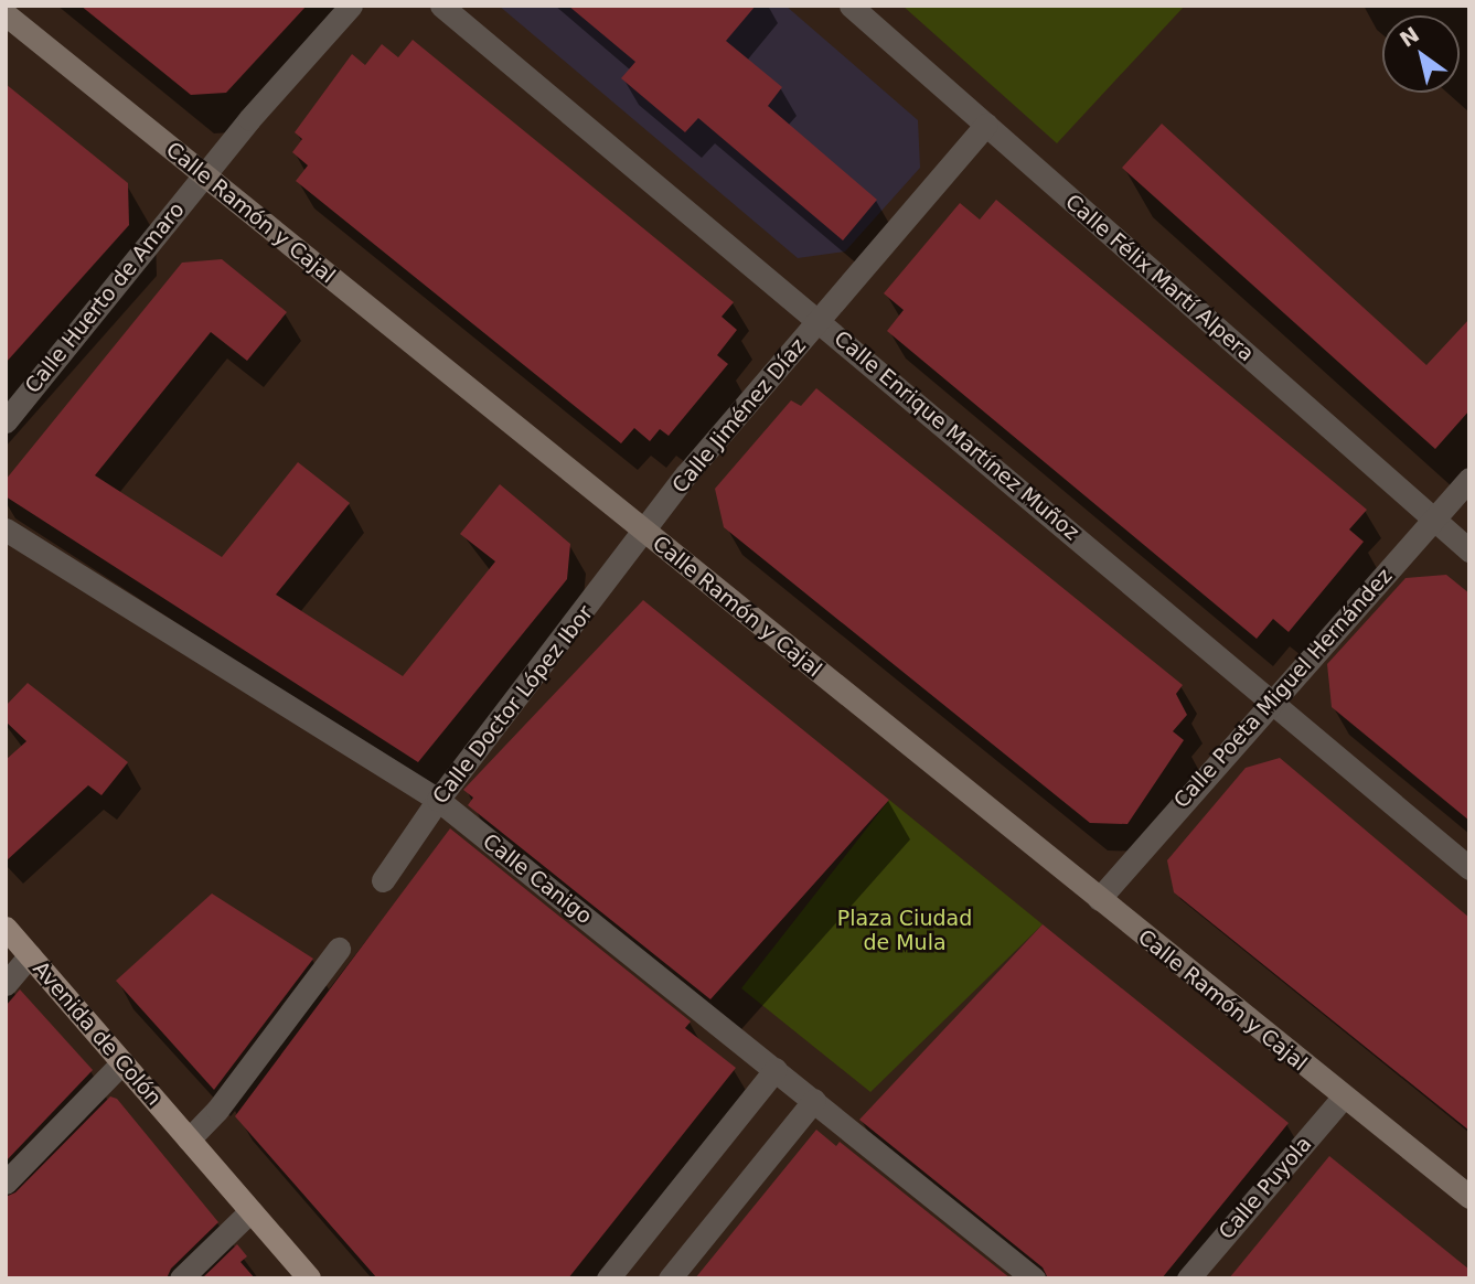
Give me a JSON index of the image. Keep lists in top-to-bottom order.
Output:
{
  "streets": {
    "main road": ["Calle Ramón y Cajal", "Avenida de Colón"],
    "street": [
      "Calle Félix Martí Alpera",
      "Calle Huerto de Amaro",
      "Calle Jiménez Díaz",
      "Calle Enrique Martínez Muñoz",
      "Calle Poeta Miguel Hernández",
      "Calle Doctor López Ibor",
      "Calle Canigo",
      "Calle Puyola"
    ]
  },
  "crossings": [
    ["Calle Ramón y Cajal", "Calle Huerto de Amaro"],
    ["Calle Ramón y Cajal", "Calle Jiménez Díaz"],
    ["Calle Ramón y Cajal", "Calle Poeta Miguel Hernández"],
    ["Calle Ramón y Cajal", "Calle Doctor López Ibor"],
    ["Calle Ramón y Cajal", "Calle Puyola"],
    ["Calle Félix Martí Alpera", "Calle Jiménez Díaz"],
    ["Calle Félix Martí Alpera", "Calle Poeta Miguel Hernández"],
    ["Calle Jiménez Díaz", "Calle Enrique Martínez Muñoz"],
    ["Calle Jiménez Díaz", "Calle Doctor López Ibor"],
    ["Calle Enrique Martínez Muñoz", "Calle Poeta Miguel Hernández"],
    ["Calle Doctor López Ibor", "Calle Canigo"]
  ],
  "parks": ["Plaza Ciudad de Mula"],
  "north": "top left"
}
